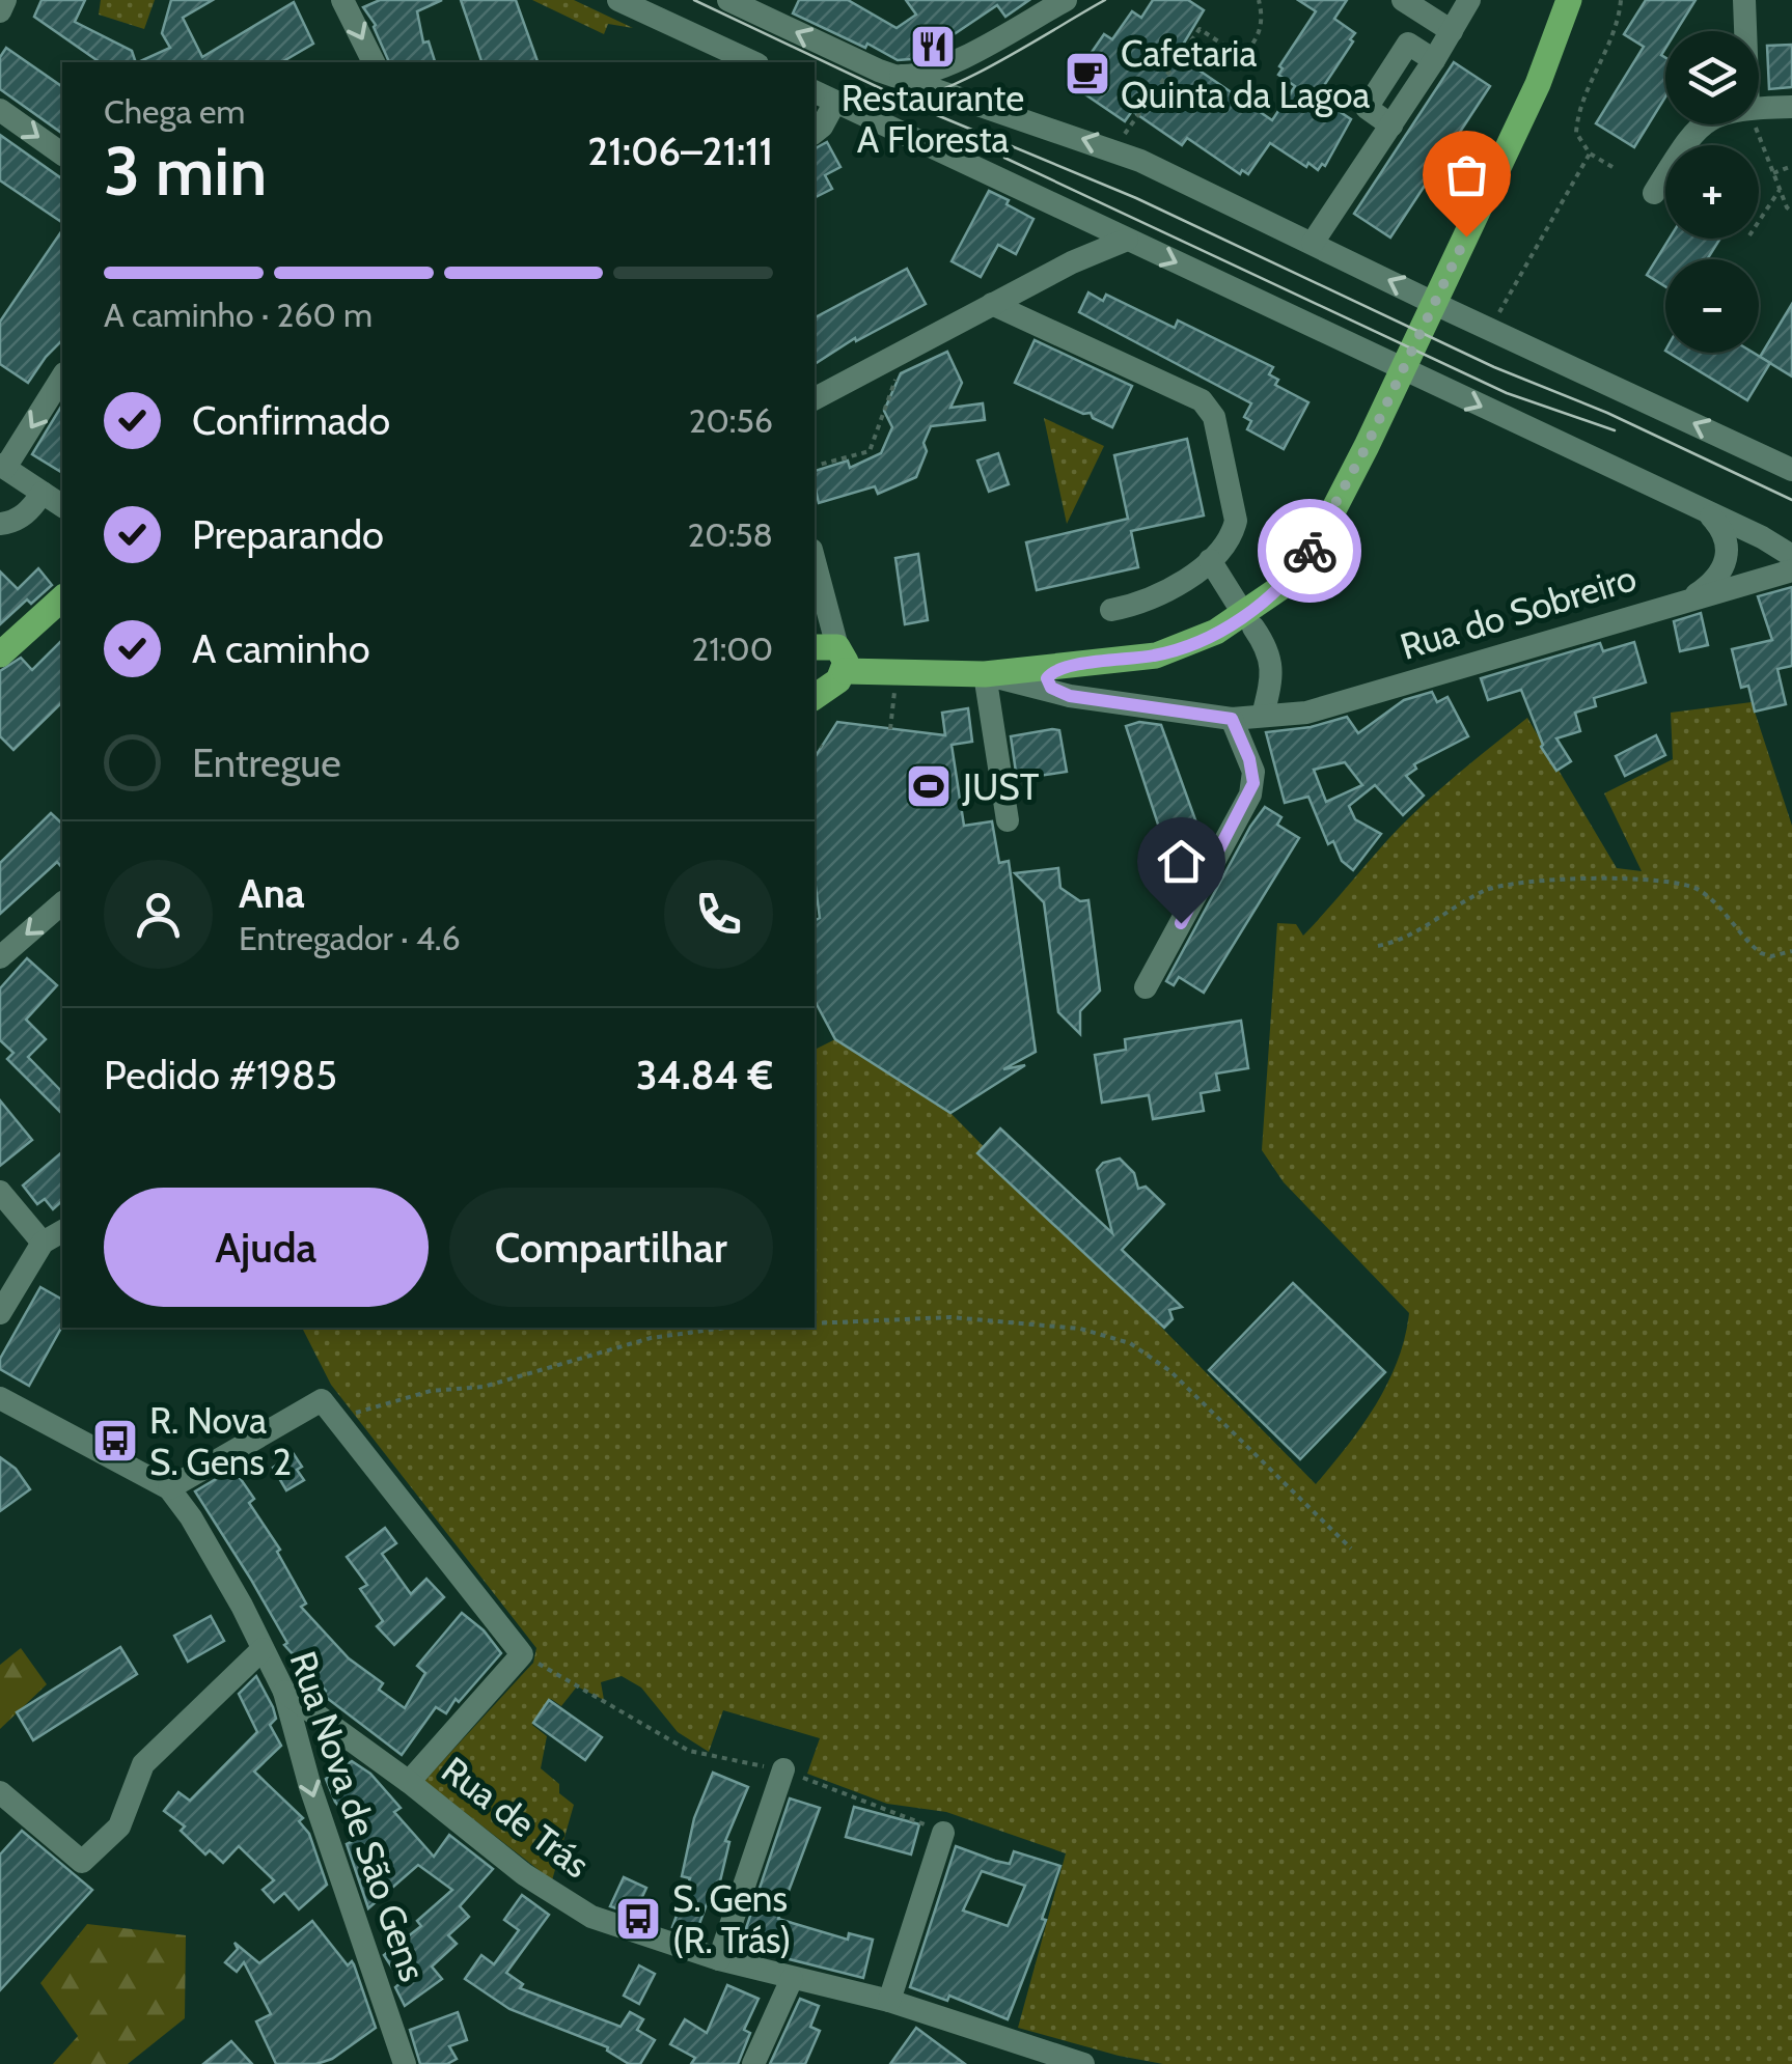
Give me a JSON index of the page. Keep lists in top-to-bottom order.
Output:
{
  "streets": {
    "main road": ["Rua do Sobreiro"],
    "street": ["Rua Nova de São Gens", "Rua de Trás"]
  },
  "crossings": [
    ["Rua Nova de São Gens", "Rua de Trás"]
  ],
  "one_way": ["Rua Nova de São Gens"],
  "places": {
    "restaurant": ["Restaurante A Floresta"],
    "cafe": ["Cafetaria Quinta da Lagoa"],
    "sports": ["JUST"],
    "bus stop": ["R. Nova S. Gens 2", "S. Gens (R. Trás)"]
  },
  "page": {
    "map_buttons": ["+", "−"],
    "heading": ["3 min", "Chega em", "21:06–21:11"],
    "panel": [
      "Ana",
      "Entregador · 4.6",
      "Pedido #1985",
      "34.84 €"
    ],
    "bar": "A caminho · 260 m",
    "list": [
      ["Confirmado", "20:56"],
      ["Preparando", "20:58"],
      ["A caminho", "21:00"],
      "Entregue"
    ],
    "buttons": ["Ajuda", "Compartilhar"]
  }
}
